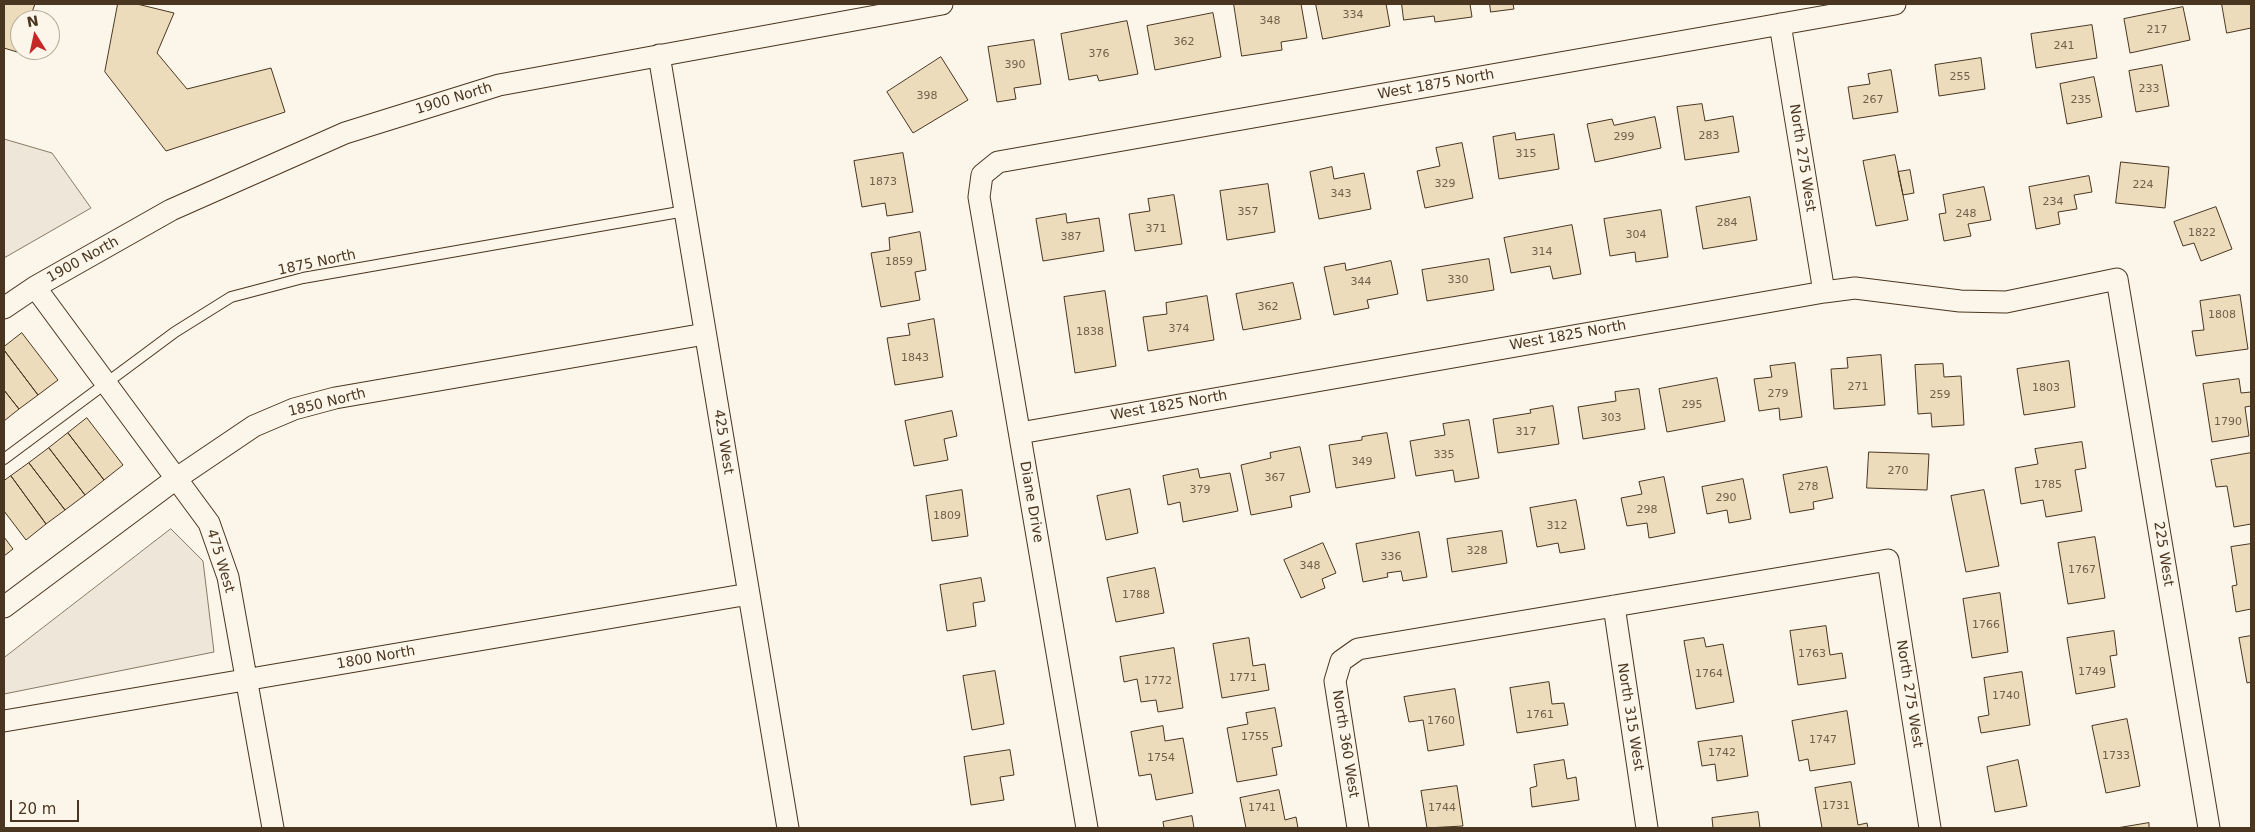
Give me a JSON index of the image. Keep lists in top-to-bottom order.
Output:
{
  "streets": {
    "street": [
      "West 1875 North",
      "1900 North",
      "North 275 West",
      "West 1825 North",
      "1850 North",
      "425 West",
      "Diane Drive",
      "225 West",
      "475 West",
      "1800 North",
      "North 315 West",
      "North 360 West"
    ],
    "lane": ["1875 North"]
  },
  "crossings": [
    ["West 1875 North", "North 275 West"],
    ["West 1875 North", "Diane Drive"],
    ["1900 North", "425 West"],
    ["1900 North", "475 West"],
    ["North 275 West", "West 1825 North"],
    ["North 275 West", "North 315 West"],
    ["North 275 West", "North 360 West"],
    ["1875 North", "425 West"],
    ["1875 North", "475 West"],
    ["West 1825 North", "Diane Drive"],
    ["West 1825 North", "225 West"],
    ["1850 North", "425 West"],
    ["1850 North", "475 West"],
    ["425 West", "1800 North"],
    ["475 West", "1800 North"],
    ["North 315 West", "North 360 West"]
  ],
  "house_numbers": [
    "334",
    "348",
    "217",
    "362",
    "241",
    "376",
    "390",
    "255",
    "233",
    "398",
    "267",
    "235",
    "283",
    "299",
    "315",
    "1873",
    "329",
    "224",
    "343",
    "234",
    "357",
    "248",
    "284",
    "371",
    "1822",
    "304",
    "387",
    "314",
    "1859",
    "330",
    "344",
    "362",
    "1808",
    "374",
    "1838",
    "1843",
    "271",
    "1803",
    "279",
    "259",
    "295",
    "303",
    "1790",
    "317",
    "335",
    "349",
    "270",
    "367",
    "1785",
    "278",
    "379",
    "290",
    "298",
    "1809",
    "312",
    "328",
    "336",
    "348",
    "1767",
    "1788",
    "1766",
    "1763",
    "1749",
    "1764",
    "1771",
    "1772",
    "1740",
    "1761",
    "1760",
    "1755",
    "1747",
    "1742",
    "1733",
    "1754",
    "1731",
    "1741",
    "1744"
  ],
  "scale_bar": "20 m",
  "north": "top"
}
